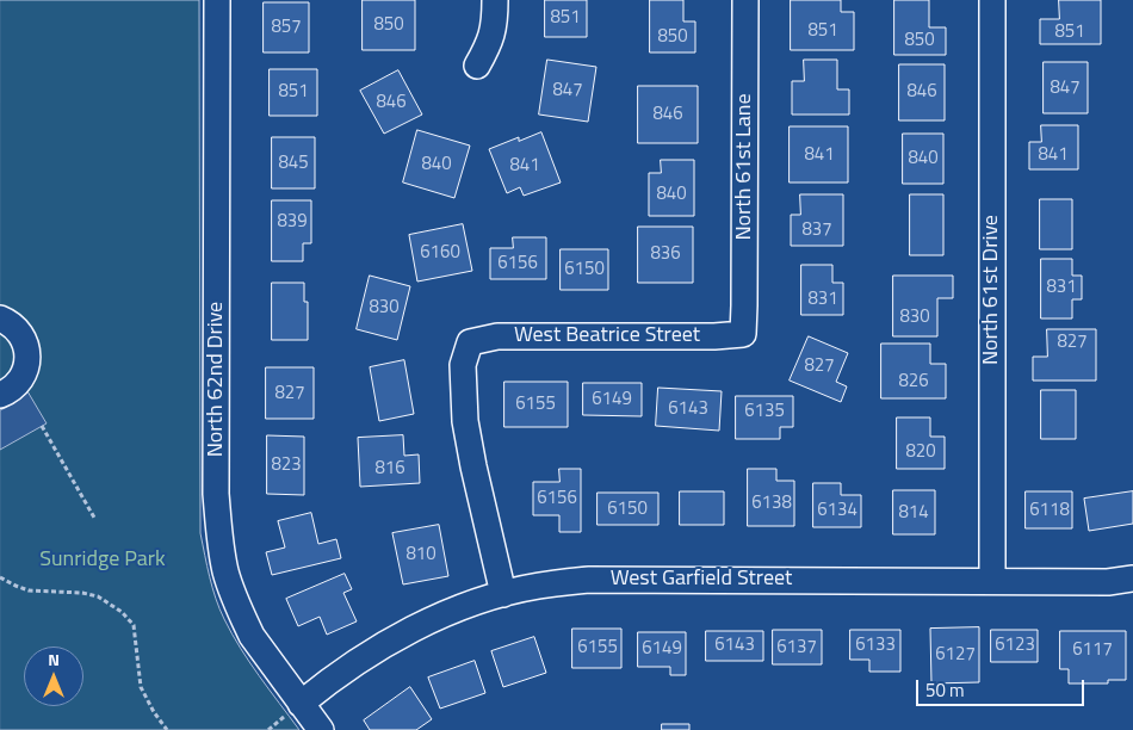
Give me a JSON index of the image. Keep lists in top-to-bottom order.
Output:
{
  "streets": {
    "street": [
      "North 61st Lane",
      "North 61st Drive",
      "West Beatrice Street",
      "North 62nd Drive",
      "West Garfield Street"
    ]
  },
  "crossings": [
    ["North 61st Lane", "West Beatrice Street"],
    ["North 61st Drive", "West Garfield Street"],
    ["West Beatrice Street", "West Garfield Street"],
    ["North 62nd Drive", "West Garfield Street"]
  ],
  "parks": ["Sunridge Park"],
  "house_numbers": [
    "851",
    "850",
    "857",
    "851",
    "851",
    "850",
    "850",
    "847",
    "847",
    "851",
    "846",
    "846",
    "846",
    "841",
    "841",
    "840",
    "845",
    "840",
    "841",
    "840",
    "839",
    "837",
    "6160",
    "836",
    "6156",
    "6150",
    "831",
    "831",
    "830",
    "830",
    "827",
    "827",
    "826",
    "827",
    "6149",
    "6155",
    "6143",
    "6135",
    "820",
    "823",
    "816",
    "6156",
    "6138",
    "6150",
    "6134",
    "6118",
    "814",
    "810",
    "6143",
    "6133",
    "6123",
    "6155",
    "6137",
    "6149",
    "6117",
    "6127"
  ],
  "scale_bar": "50 m",
  "north": "top"
}
